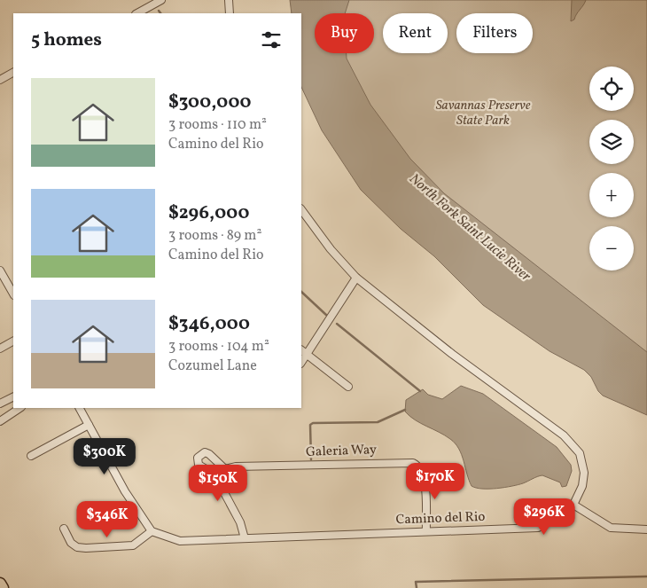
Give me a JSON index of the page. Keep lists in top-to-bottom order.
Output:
{
  "streets": {
    "street": ["Galeria Way", "Camino del Rio"]
  },
  "crossings": [
    ["Galeria Way", "Camino del Rio"]
  ],
  "water": ["North Fork Saint Lucie River"],
  "parks": ["Savannas Preserve State Park"],
  "page": {
    "chip": ["Buy", "Rent", "Filters"],
    "heading": "5 homes",
    "map_buttons": ["+", "−"],
    "list": [
      {
        "name": "$300,000",
        "note": "3 rooms · 110 m² · Camino del Rio"
      },
      {
        "name": "$296,000",
        "note": "3 rooms · 89 m² · Camino del Rio"
      },
      {
        "name": "$346,000",
        "note": "3 rooms · 104 m² · Cozumel Lane"
      }
    ],
    "price": [
      "$300K",
      "$170K",
      "$150K",
      "$296K",
      "$346K"
    ]
  }
}
